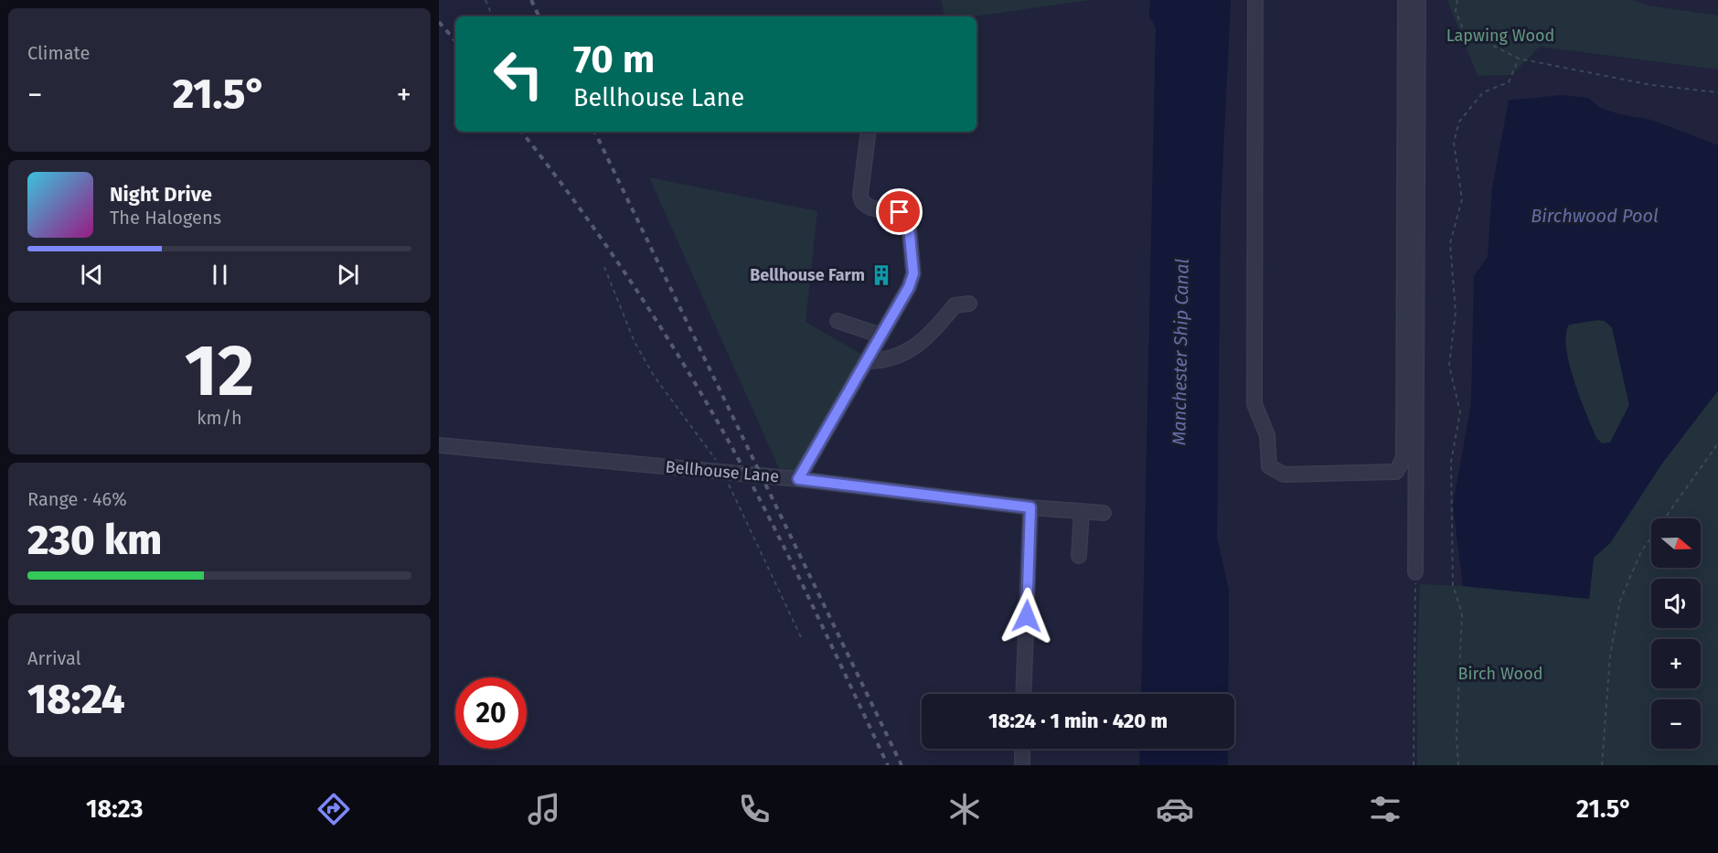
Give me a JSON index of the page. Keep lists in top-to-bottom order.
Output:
{
  "streets": {
    "street": ["Bellhouse Lane"]
  },
  "water": ["Birchwood Pool", "Manchester Ship Canal"],
  "parks": ["Lapwing Wood", "Birch Wood"],
  "places": {
    "building": ["Bellhouse Farm"]
  },
  "north": "right",
  "page": {
    "tile": [
      "Climate",
      ["12", "km/h"],
      ["Range · 46%", "230 km"],
      ["Arrival", "18:24"]
    ],
    "turn": ["70 m", "Bellhouse Lane"],
    "heat": ["−", "21.5°", "+"],
    "song": ["Night Drive", "The Halogens"],
    "map_buttons": ["+", "−"],
    "limit": "20",
    "trip": "18:24 · 1 min · 420 m",
    "tabs": ["18:23", "21.5°"]
  }
}
